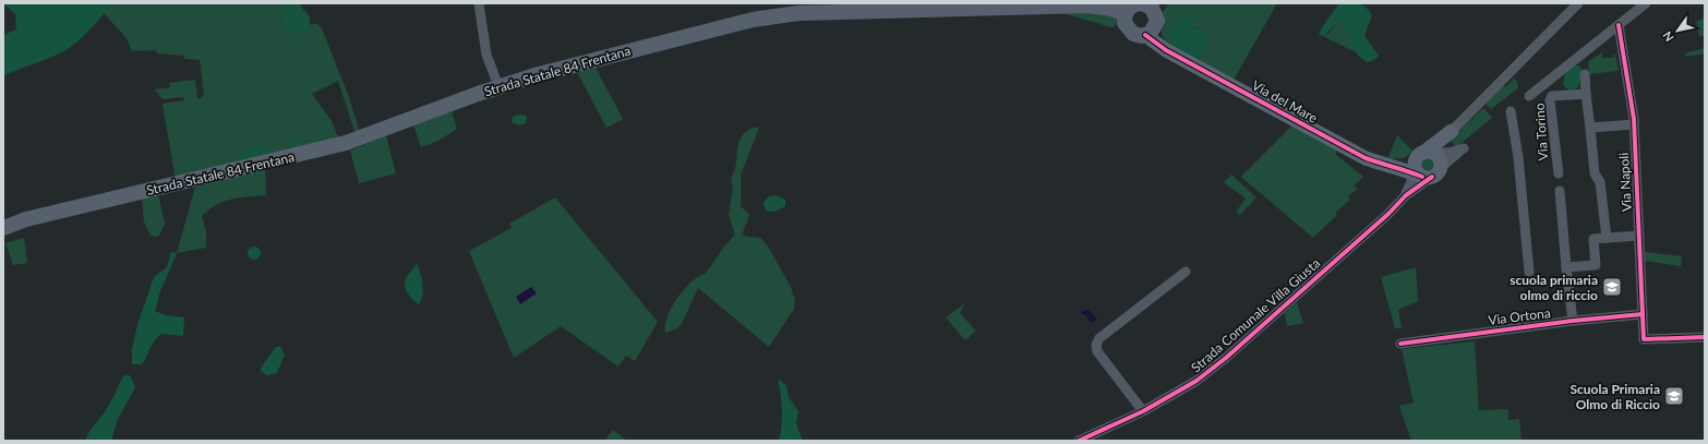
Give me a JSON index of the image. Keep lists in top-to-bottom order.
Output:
{
  "streets": {
    "main road": ["Strada Statale 84 Frentana"],
    "street": [
      "Via del Mare",
      "Via Torino",
      "Via Napoli",
      "Strada Comunale Villa Giusta",
      "Via Ortona"
    ]
  },
  "crossings": [
    ["Via Napoli", "Via Ortona"]
  ],
  "places": {
    "school or university": ["scuola primaria olmo di riccio", "Scuola Primaria Olmo di Riccio"]
  },
  "north": "bottom left"
}
